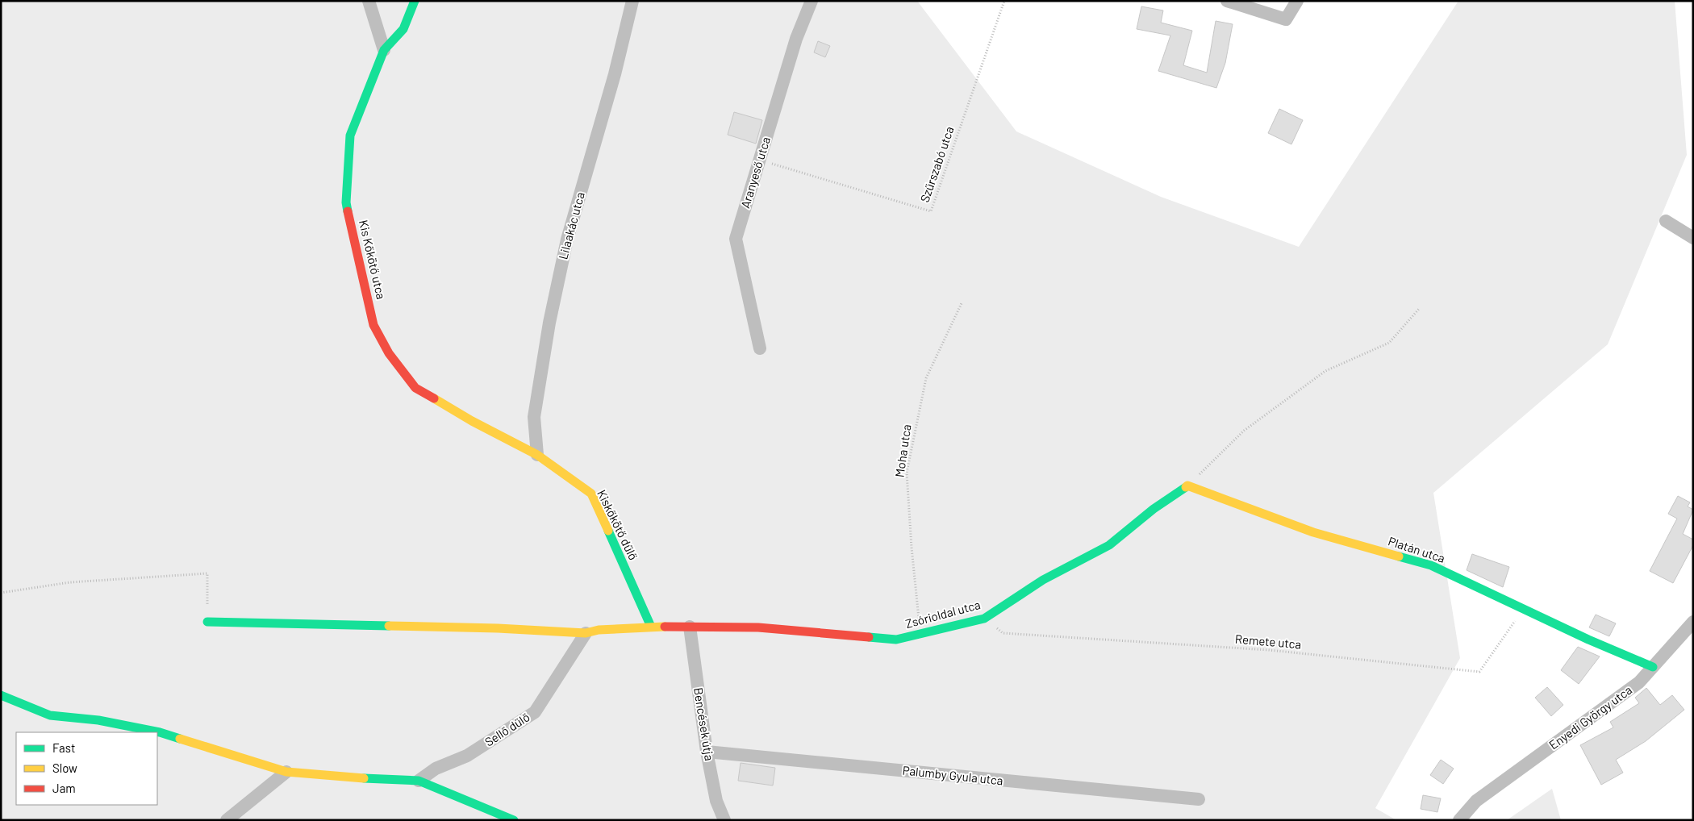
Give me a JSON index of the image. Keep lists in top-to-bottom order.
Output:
{
  "streets": {
    "street": [
      "Aranyeső utca",
      "Lilaakác utca",
      "Kis Kőkötő utca",
      "Kiskőkötő dűlő",
      "Platán utca",
      "Zsórioldal utca",
      "Enyedi György utca",
      "Bencések útja",
      "Sellő dűlő",
      "Palumby Gyula utca"
    ],
    "path": ["Szűrszabó utca", "Moha utca", "Remete utca"]
  },
  "crossings": [
    ["Szűrszabó utca", "Aranyeső utca"],
    ["Lilaakác utca", "Kis Kőkötő utca"],
    ["Lilaakác utca", "Kiskőkötő dűlő"],
    ["Kis Kőkötő utca", "Kiskőkötő dűlő"],
    ["Moha utca", "Zsórioldal utca"],
    ["Kiskőkötő dűlő", "Zsórioldal utca"],
    ["Platán utca", "Zsórioldal utca"],
    ["Platán utca", "Remete utca"],
    ["Platán utca", "Enyedi György utca"],
    ["Zsórioldal utca", "Remete utca"],
    ["Zsórioldal utca", "Bencések útja"],
    ["Zsórioldal utca", "Sellő dűlő"],
    ["Bencések útja", "Palumby Gyula utca"]
  ],
  "legend": ["Fast", "Slow", "Jam"]
}
